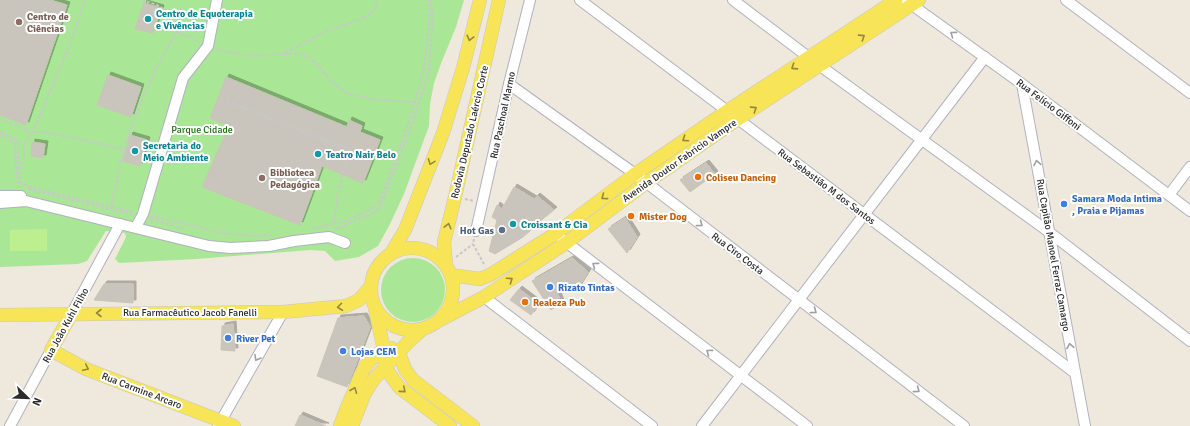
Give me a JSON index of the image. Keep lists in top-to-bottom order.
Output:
{
  "streets": {
    "main road": [
      "Rodovia Deputado Laércio Corte",
      "Avenida Doutor Fabricio Vampre",
      "Rua Farmacêutico Jacob Fanelli",
      "Rua João Kuhl Filho",
      "Rua Carmine Arcaro"
    ],
    "street": [
      "Rua Felício Giffoni",
      "Rua Paschoal Marmo",
      "Rua Sebastião M dos Santos",
      "Rua Ciro Costa",
      "Rua Capitão Manoel Ferraz Camargo"
    ]
  },
  "crossings": [
    ["Rua Felício Giffoni", "Avenida Doutor Fabricio Vampre"],
    ["Rua Felício Giffoni", "Rua Capitão Manoel Ferraz Camargo"],
    ["Rua Paschoal Marmo", "Rua Ciro Costa"],
    ["Rodovia Deputado Laércio Corte", "Avenida Doutor Fabricio Vampre"],
    ["Rodovia Deputado Laércio Corte", "Rua Farmacêutico Jacob Fanelli"],
    ["Avenida Doutor Fabricio Vampre", "Rua Sebastião M dos Santos"],
    ["Avenida Doutor Fabricio Vampre", "Rua Ciro Costa"],
    ["Avenida Doutor Fabricio Vampre", "Rua Farmacêutico Jacob Fanelli"],
    ["Rua Sebastião M dos Santos", "Rua Capitão Manoel Ferraz Camargo"],
    ["Rua Farmacêutico Jacob Fanelli", "Rua João Kuhl Filho"],
    ["Rua João Kuhl Filho", "Rua Carmine Arcaro"]
  ],
  "one_way": [
    "Rua Ciro Costa",
    "Rua Capitão Manoel Ferraz Camargo",
    "Rua Farmacêutico Jacob Fanelli",
    "Rua Carmine Arcaro"
  ],
  "parks": ["Parque Cidade"],
  "places": [
    "Centro de Equoterapia e Vivências",
    "Centro de Ciências",
    "Secretaria do Meio Ambiente",
    "Teatro Nair Belo",
    "Coliseu Dancing",
    "Biblioteca Pedagógica",
    "Samara Moda Intima , Praia e Pijamas",
    "Mister Dog",
    "Croissant & Cia",
    "Hot Gas",
    "Rizato Tintas",
    "Realeza Pub",
    "River Pet",
    "Lojas CEM"
  ],
  "north": "bottom right"
}
